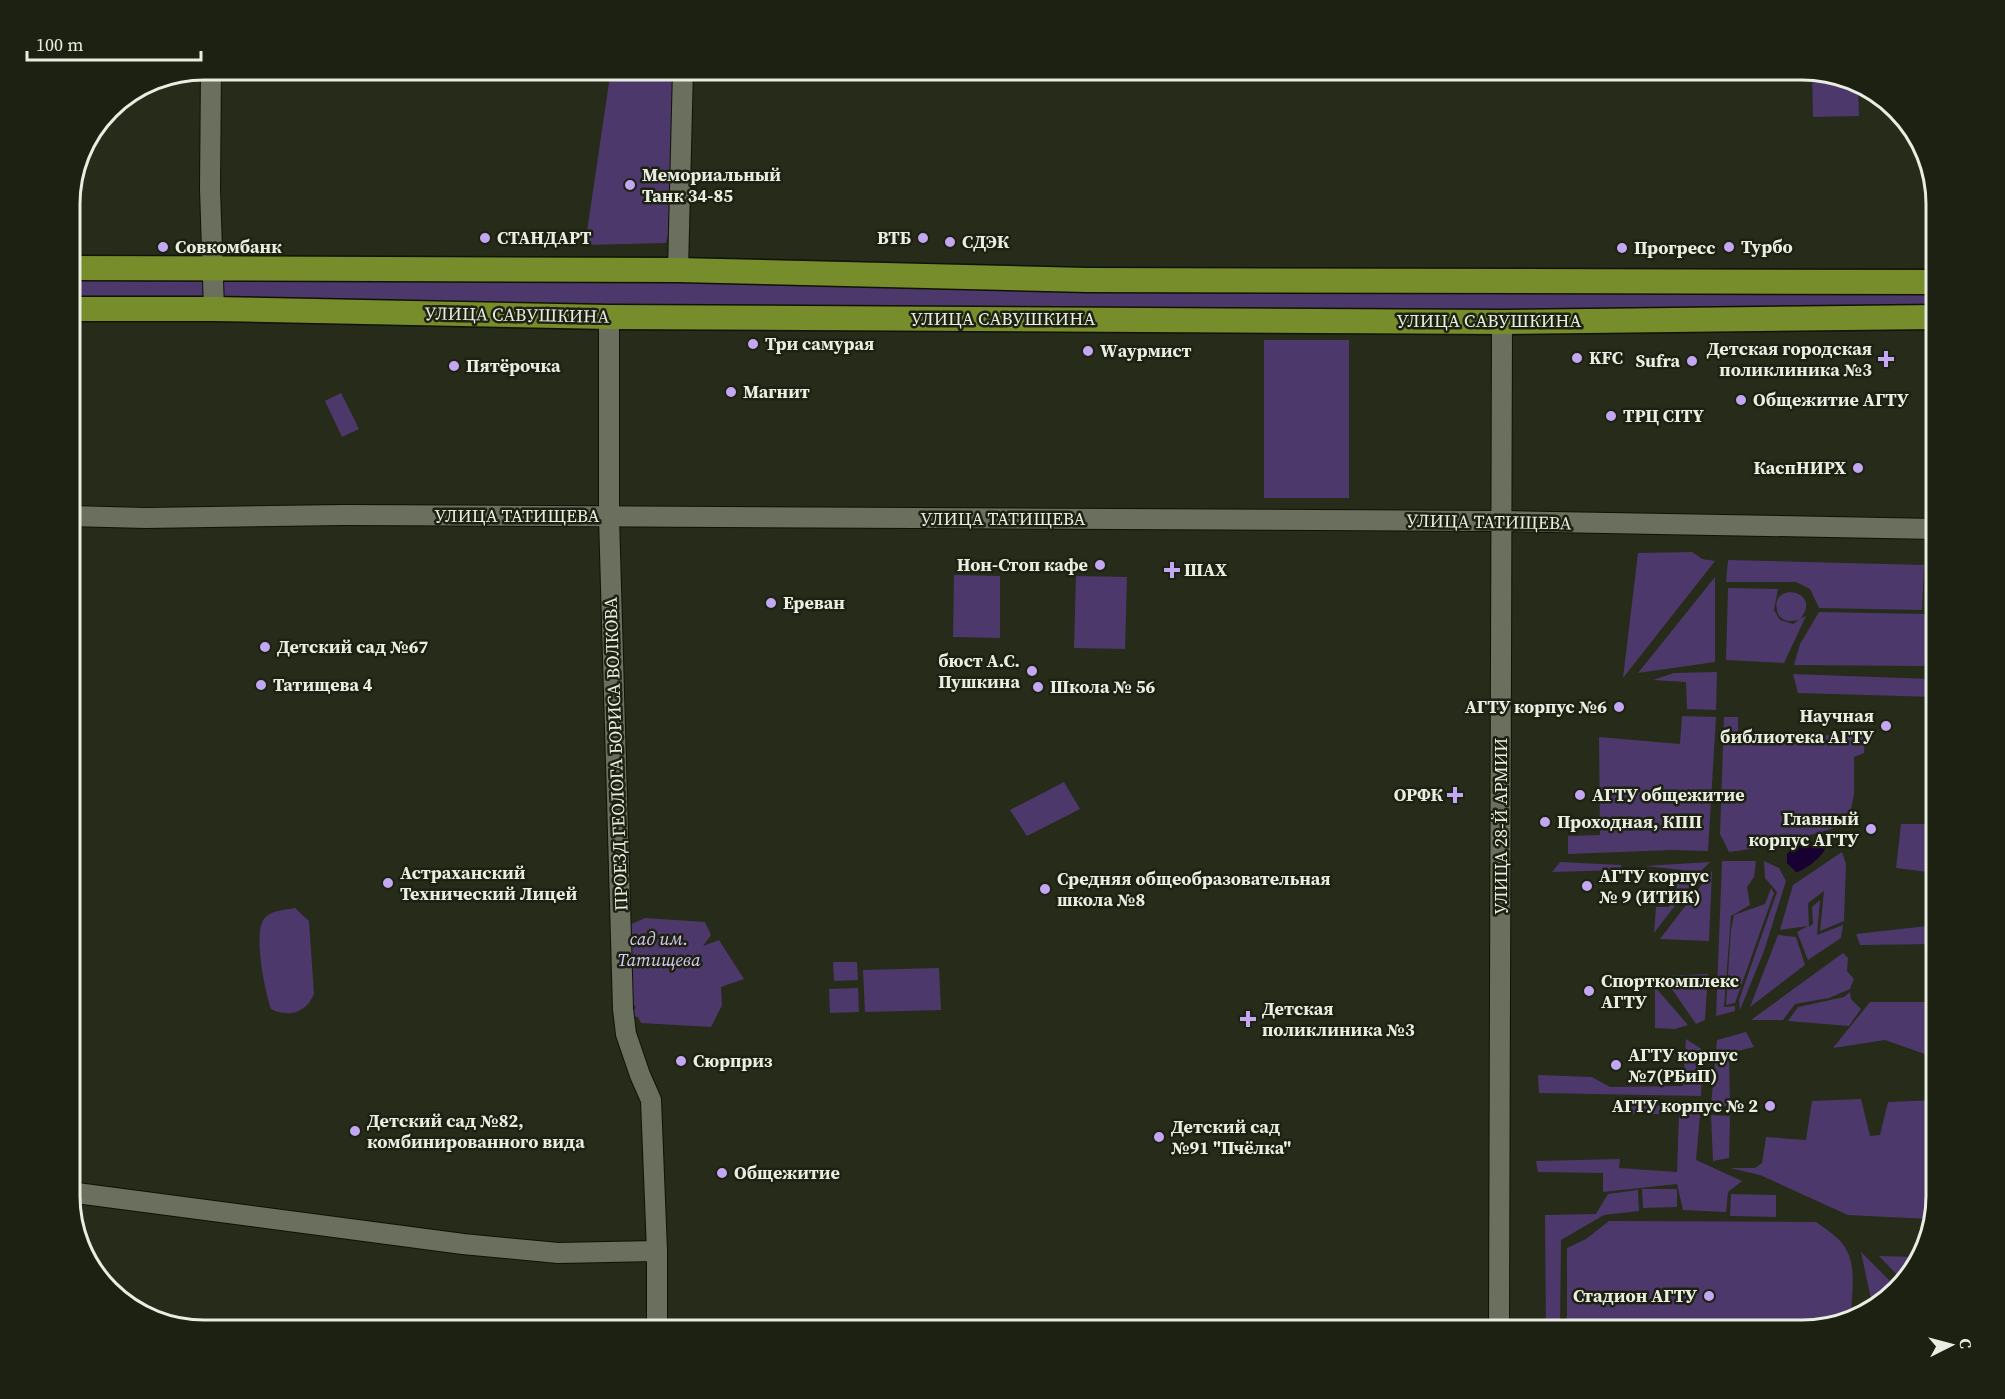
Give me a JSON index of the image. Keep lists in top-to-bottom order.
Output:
{
  "streets": {
    "highway": ["УЛИЦА САВУШКИНА"],
    "main road": ["УЛИЦА ТАТИЩЕВА", "ПРОЕЗД ГЕОЛОГА БОРИСА ВОЛКОВА", "УЛИЦА 28-Й АРМИИ"]
  },
  "crossings": [
    ["УЛИЦА САВУШКИНА", "ПРОЕЗД ГЕОЛОГА БОРИСА ВОЛКОВА"],
    ["УЛИЦА САВУШКИНА", "УЛИЦА 28-Й АРМИИ"],
    ["УЛИЦА ТАТИЩЕВА", "ПРОЕЗД ГЕОЛОГА БОРИСА ВОЛКОВА"],
    ["УЛИЦА ТАТИЩЕВА", "УЛИЦА 28-Й АРМИИ"]
  ],
  "parks": ["сад им. Татищева"],
  "places": {
    "other": [
      "Мемориальный Танк 34-85",
      "СТАНДАРТ",
      "ВТБ",
      "СДЭК",
      "Совкомбанк",
      "Турбо",
      "Прогресс",
      "Три самурая",
      "Wаурмист",
      "KFC",
      "Sufra",
      "Пятёрочка",
      "Магнит",
      "Общежитие АГТУ",
      "ТРЦ CITY",
      "КаспНИРХ",
      "Нон-Стоп кафе",
      "Ереван",
      "Детский сад №67",
      "бюст А.С. Пушкина",
      "Татищева 4",
      "Школа № 56",
      "АГТУ корпус №6",
      "Научная библиотека АГТУ",
      "АГТУ общежитие",
      "Проходная, КПП",
      "Главный корпус АГТУ",
      "Астраханский Технический Лицей",
      "АГТУ корпус № 9 (ИТИК)",
      "Средняя общеобразовательная школа №8",
      "Спорткомплекс АГТУ",
      "Сюрприз",
      "АГТУ корпус №7(РБиП)",
      "АГТУ корпус № 2",
      "Детский сад №82, комбинированного вида",
      "Детский сад №91 \"Пчёлка\"",
      "Общежитие",
      "Стадион АГТУ"
    ],
    "health": [
      "Детская городская поликлиника №3",
      "ШАХ",
      "ОРФК",
      "Детская поликлиника №3"
    ]
  },
  "scale_bar": "100 m",
  "north": "right"
}
